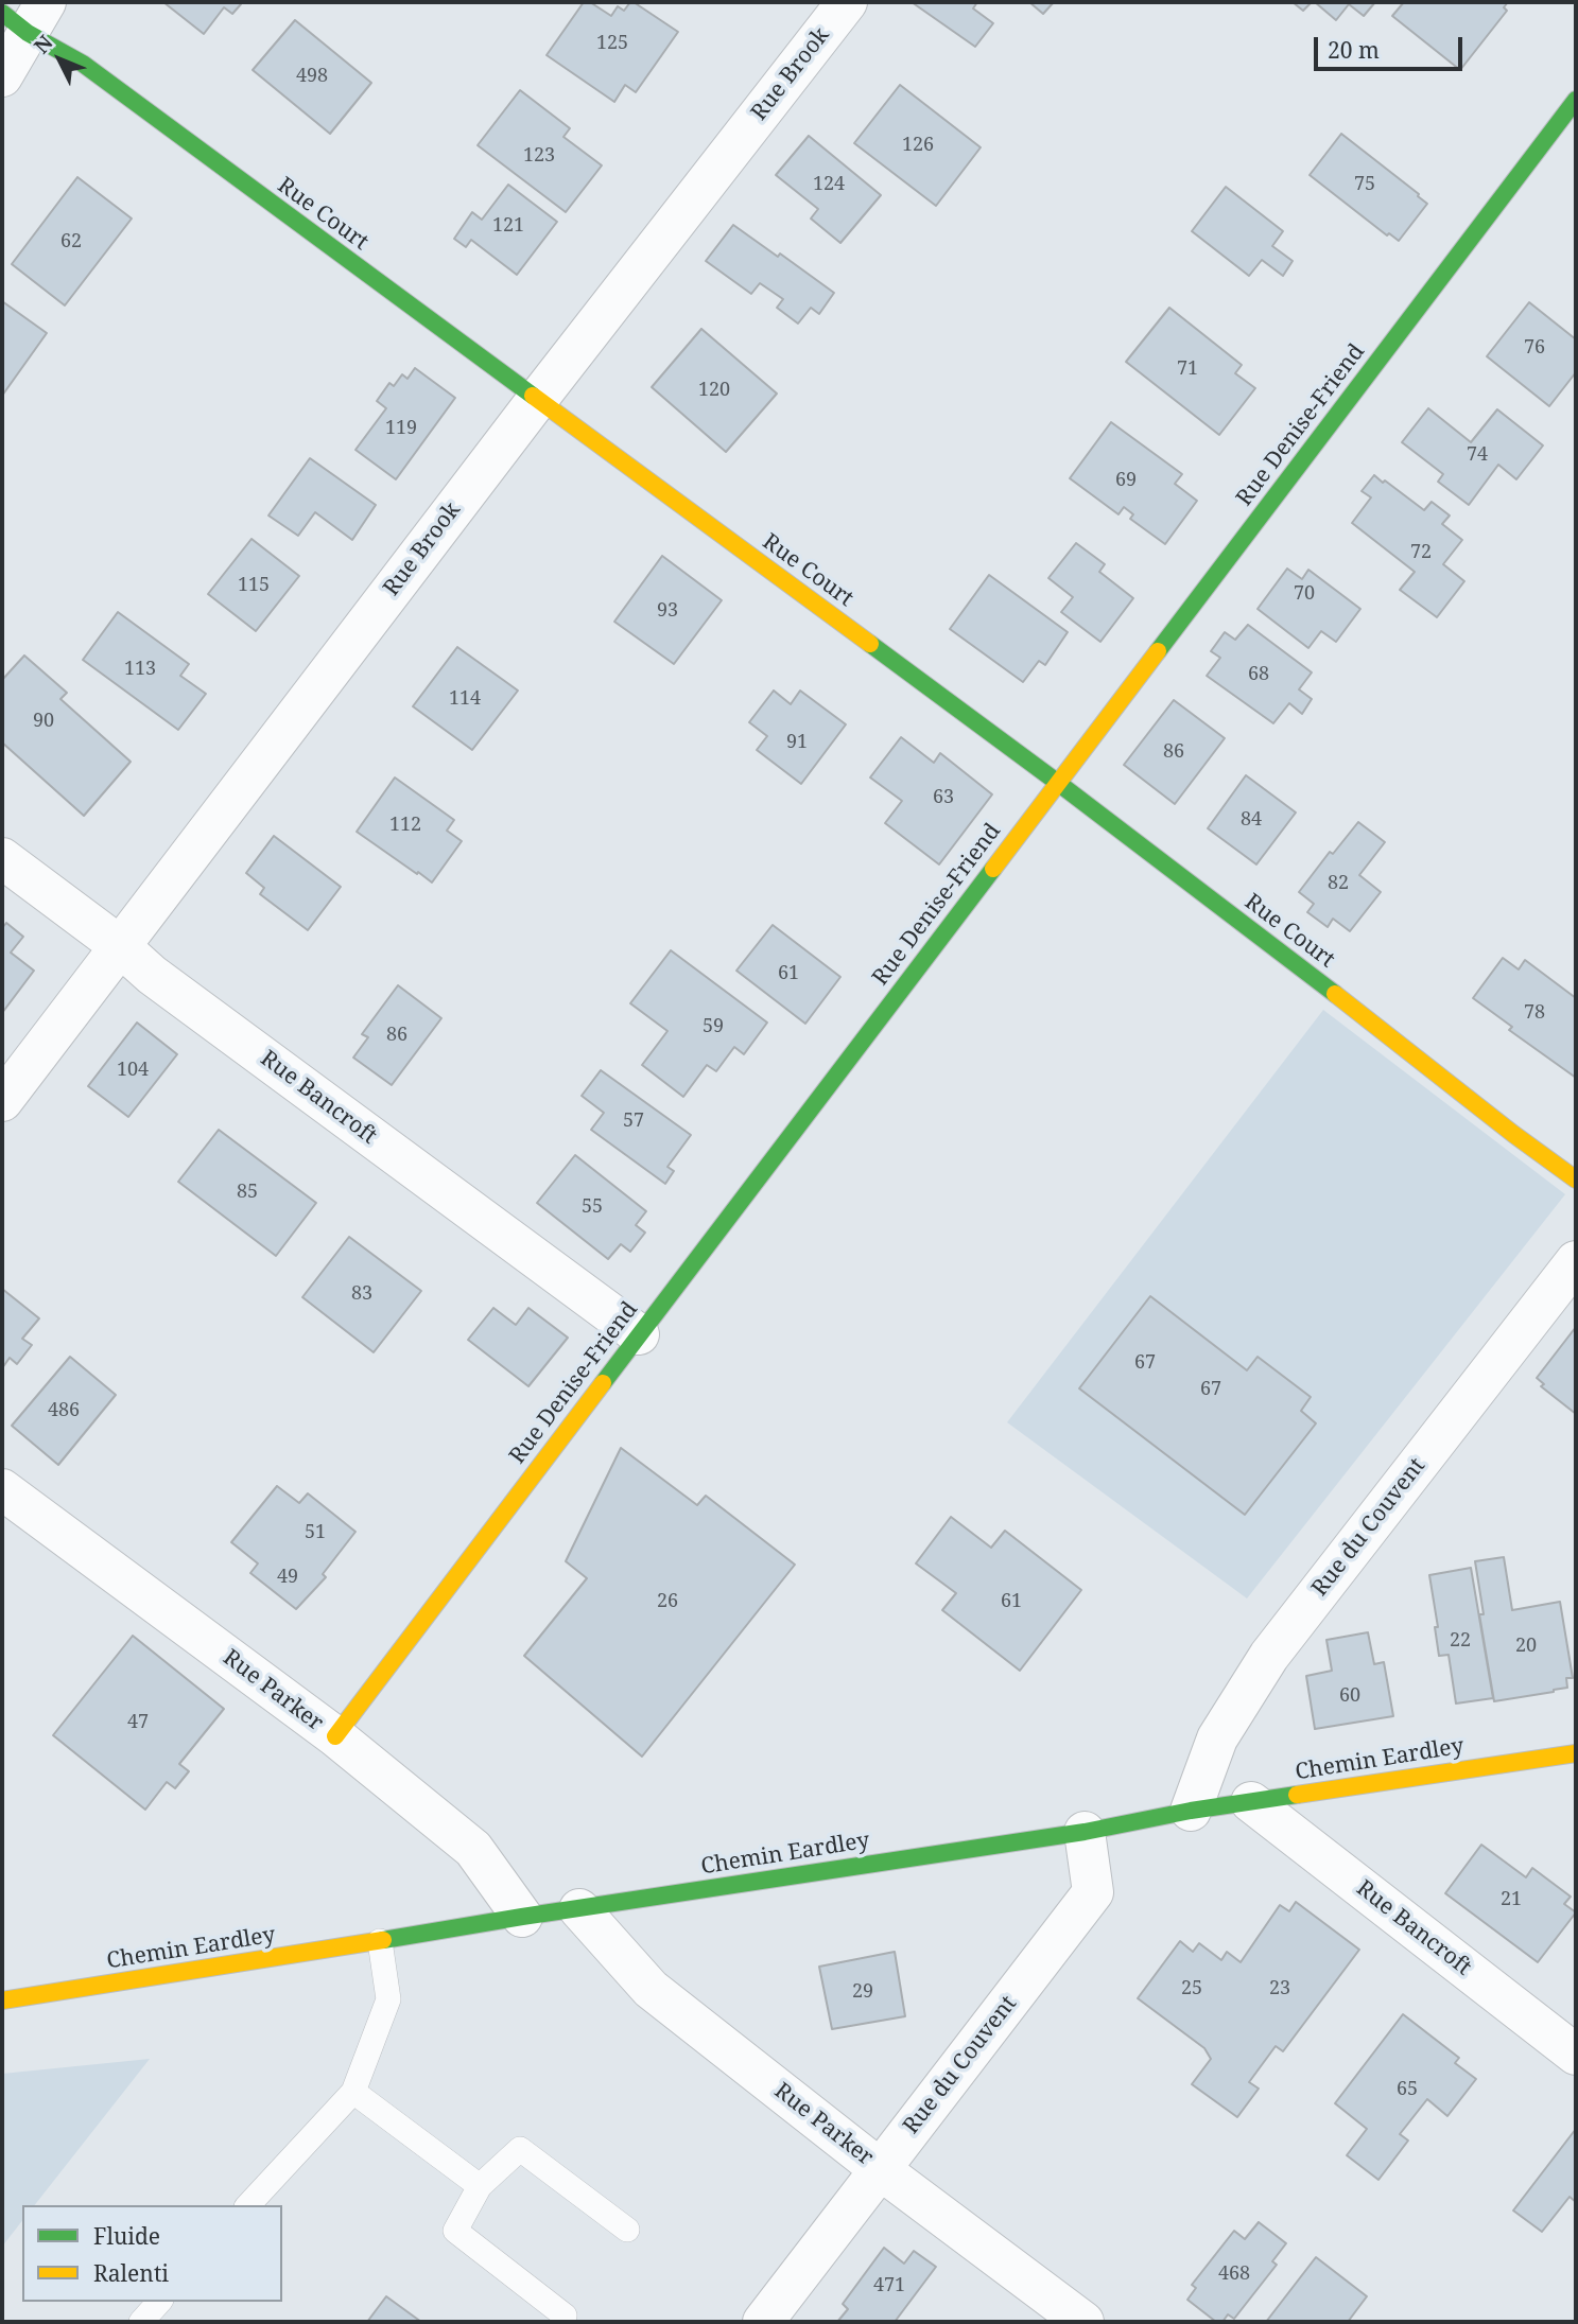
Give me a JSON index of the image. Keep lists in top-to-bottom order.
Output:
{
  "streets": {
    "street": [
      "Rue Brook",
      "Rue Court",
      "Rue Denise-Friend",
      "Rue Bancroft",
      "Rue du Couvent",
      "Rue Parker",
      "Chemin Eardley"
    ]
  },
  "crossings": [
    ["Rue Brook", "Rue Court"],
    ["Rue Brook", "Rue Bancroft"],
    ["Rue Court", "Rue Denise-Friend"],
    ["Rue Denise-Friend", "Rue Bancroft"],
    ["Rue Denise-Friend", "Rue Parker"],
    ["Rue Bancroft", "Chemin Eardley"],
    ["Rue du Couvent", "Rue Parker"],
    ["Rue du Couvent", "Chemin Eardley"],
    ["Rue Parker", "Chemin Eardley"]
  ],
  "house_numbers": [
    "125",
    "498",
    "126",
    "123",
    "124",
    "75",
    "121",
    "62",
    "76",
    "71",
    "120",
    "119",
    "74",
    "69",
    "72",
    "115",
    "70",
    "93",
    "113",
    "68",
    "114",
    "90",
    "91",
    "86",
    "63",
    "84",
    "112",
    "82",
    "61",
    "78",
    "59",
    "86",
    "104",
    "57",
    "85",
    "55",
    "83",
    "67",
    "67",
    "486",
    "51",
    "49",
    "26",
    "61",
    "22",
    "20",
    "60",
    "47",
    "21",
    "25",
    "23",
    "29",
    "65",
    "468",
    "471"
  ],
  "legend": ["Fluide", "Ralenti"],
  "scale_bar": "20 m",
  "north": "top left"
}
